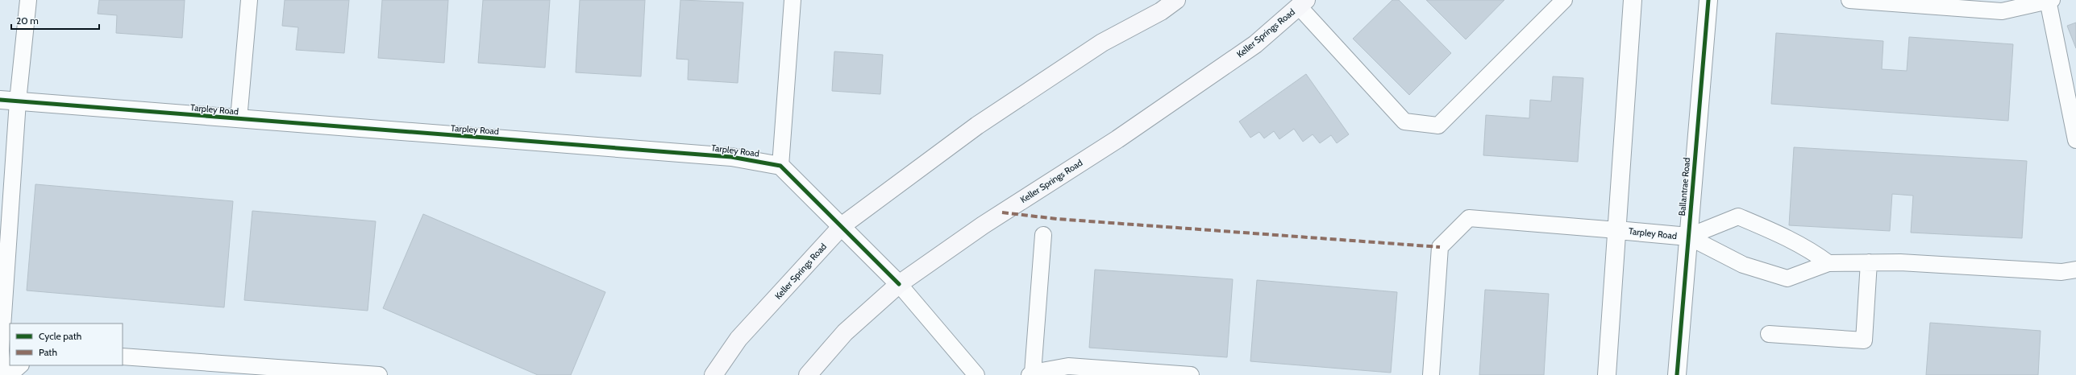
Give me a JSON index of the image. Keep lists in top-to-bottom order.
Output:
{
  "streets": {
    "main road": ["Keller Springs Road"],
    "street": ["Tarpley Road", "Ballantrae Road"]
  },
  "crossings": [
    ["Tarpley Road", "Ballantrae Road"]
  ],
  "legend": ["Cycle path", "Path"],
  "scale_bar": "20 m"
}
